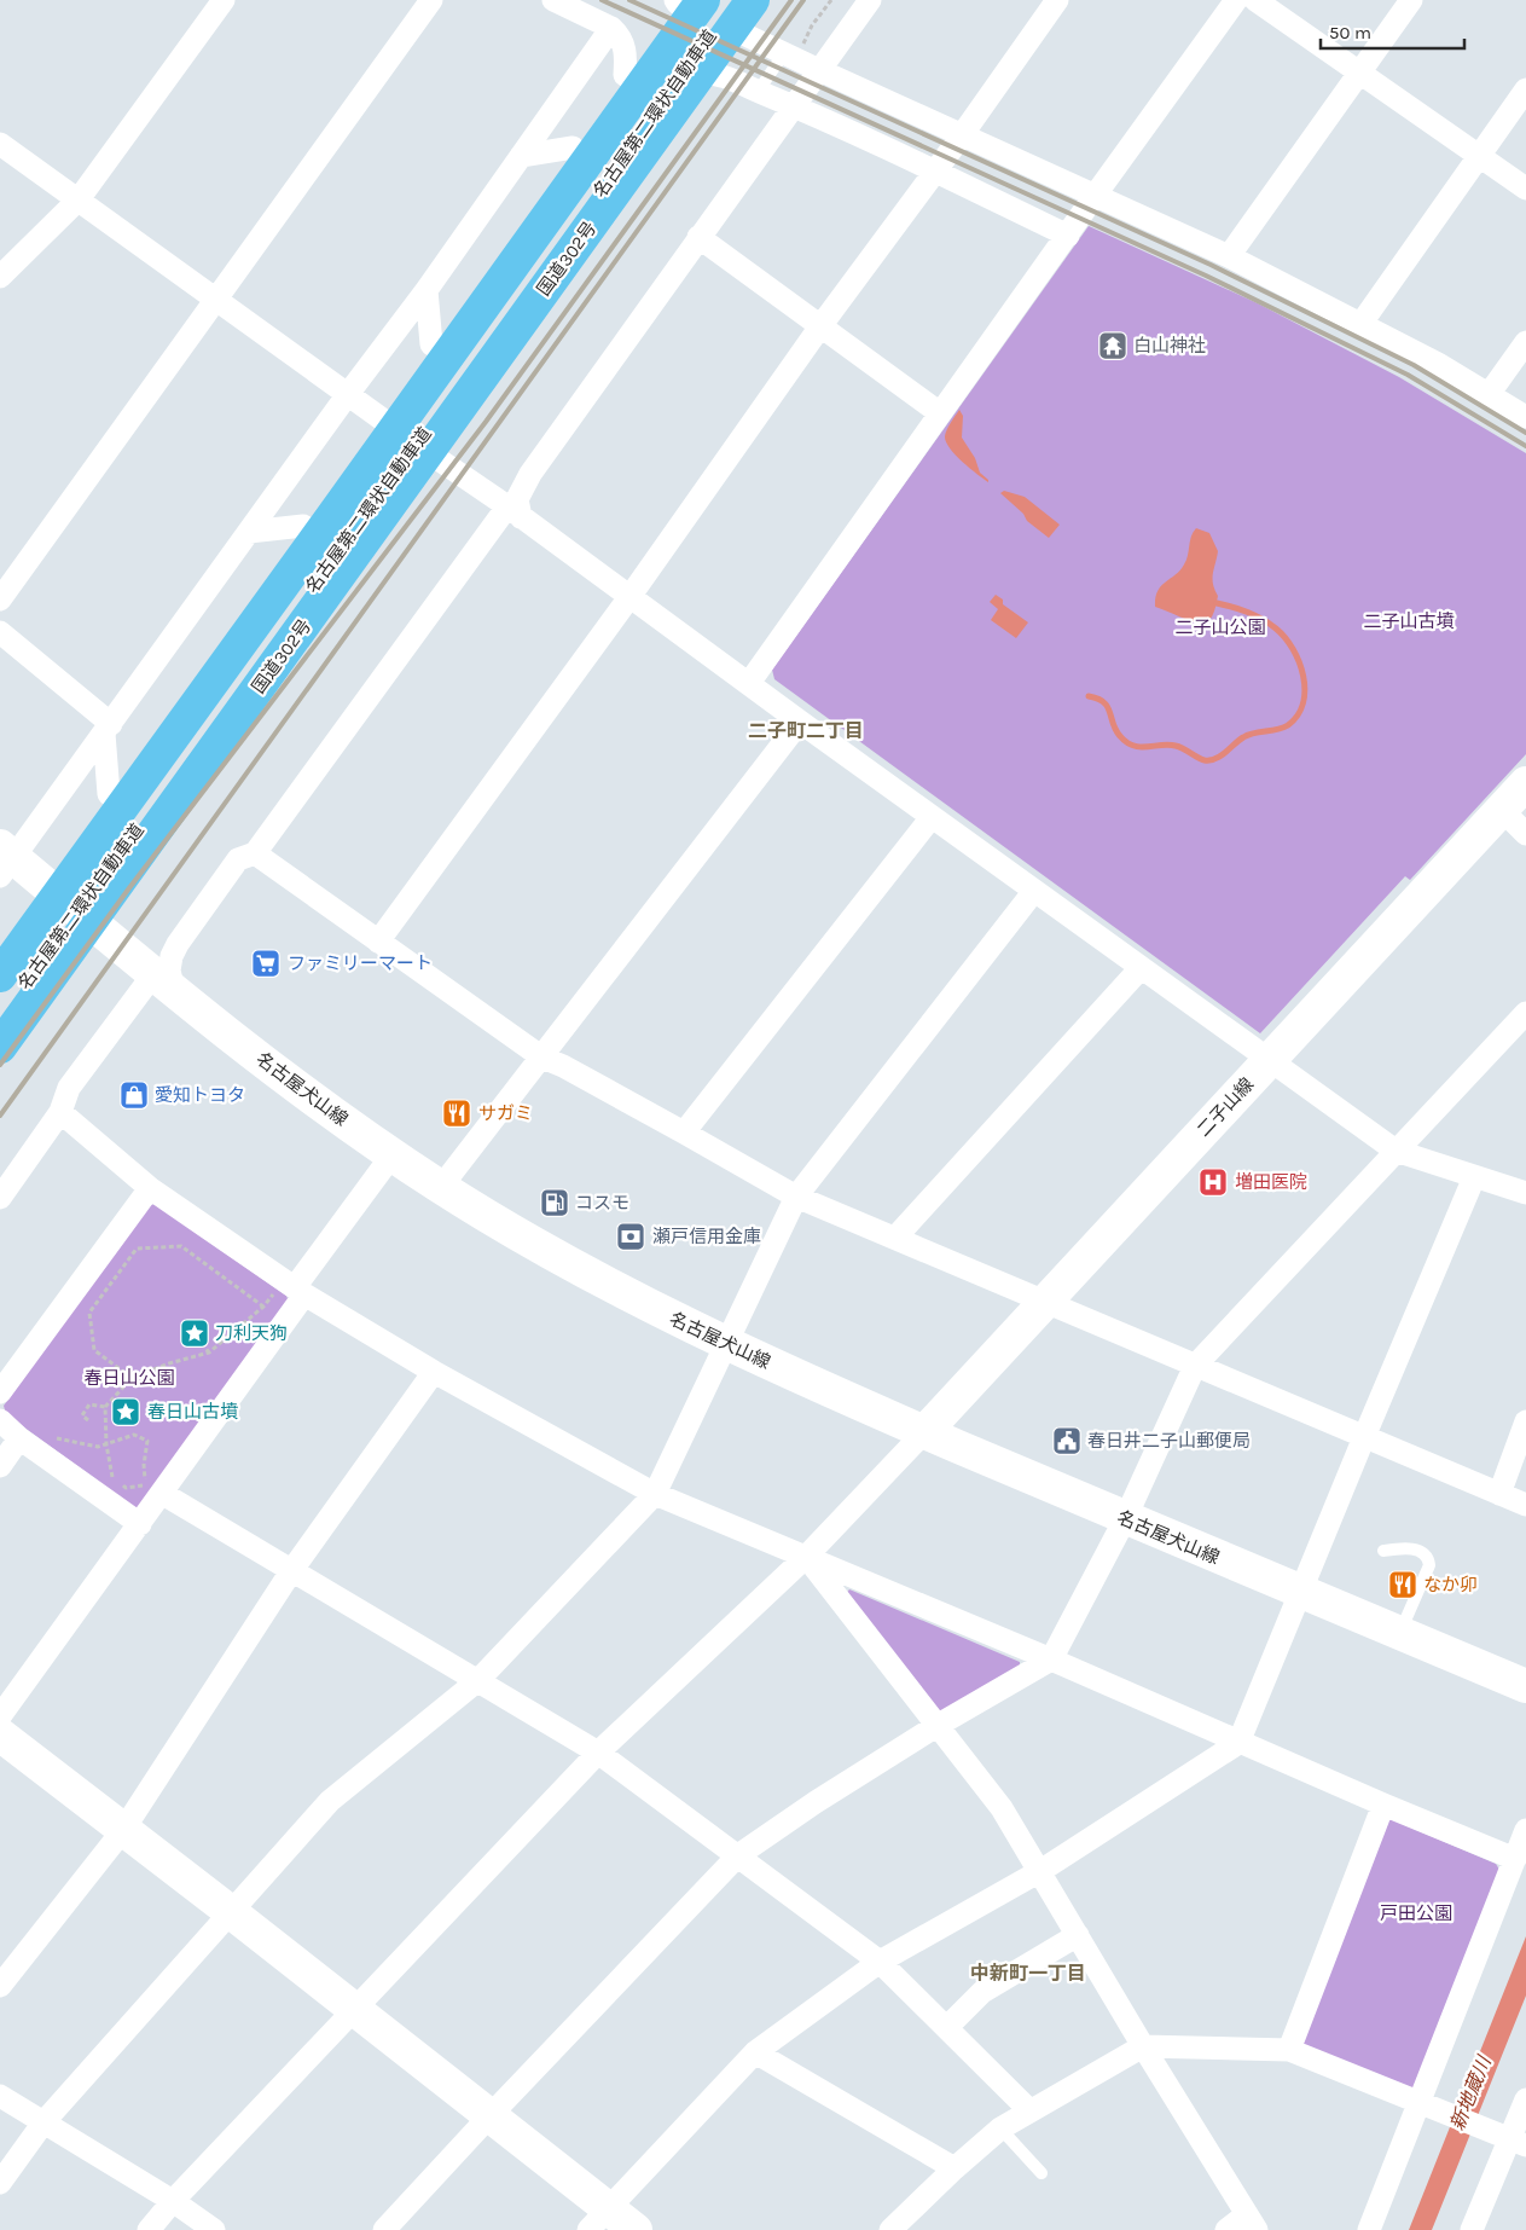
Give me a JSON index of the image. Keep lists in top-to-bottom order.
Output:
{
  "streets": {
    "highway": ["名古屋第二環状自動車道", "国道302号"],
    "main road": ["名古屋犬山線", "二子山線"]
  },
  "crossings": [
    ["名古屋第二環状自動車道", "国道302号"],
    ["国道302号", "名古屋犬山線"],
    ["名古屋犬山線", "二子山線"]
  ],
  "districts": ["二子町二丁目", "中新町一丁目"],
  "water": ["新地蔵川"],
  "parks": [
    "二子山古墳",
    "二子山公園",
    "春日山公園",
    "戸田公園"
  ],
  "places": {
    "temple": ["白山神社"],
    "supermarket": ["ファミリーマート"],
    "shop": ["愛知トヨタ"],
    "restaurant": ["サガミ", "なか卯"],
    "hospital": ["増田医院"],
    "fuel station": ["コスモ"],
    "bank": ["瀬戸信用金庫"],
    "place": ["刀利天狗", "春日山古墳"],
    "public building": ["春日井二子山郵便局"]
  },
  "scale_bar": "50 m"
}
